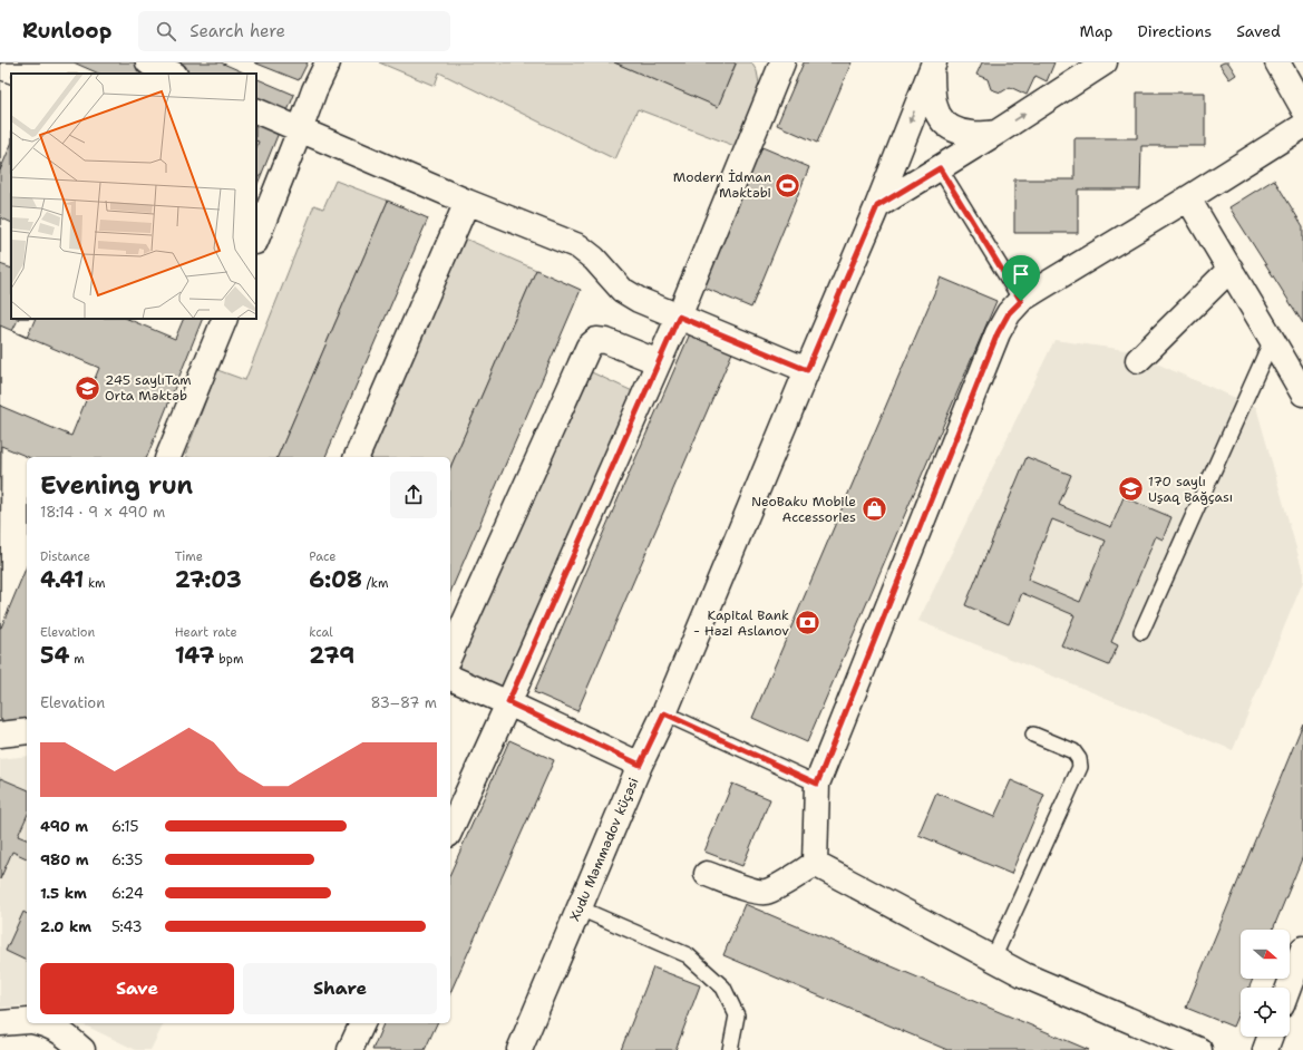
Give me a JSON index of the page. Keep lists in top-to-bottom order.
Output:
{
  "streets": {
    "street": ["Xudu Məmmədov küçəsi"]
  },
  "places": {
    "sports": ["Modern İdman Məktəbi"],
    "school or university": ["245 saylıTam Orta Məktəb", "170 saylı Uşaq Bağçası"],
    "shop": ["NeoBaku Mobile Accessories"],
    "bank": ["Kapital Bank - Həzi Aslanov"]
  },
  "north": "right",
  "page": {
    "header": "Runloop",
    "search": "Search here",
    "nav": ["Map", "Directions", "Saved"],
    "heading": ["Evening run", "18:14 · 9 × 490 m"],
    "stats": [
      ["Distance", "4.41 km"],
      ["Time", "27:03"],
      ["Pace", "6:08 /km"],
      ["Elevation", "54 m"],
      ["Heart rate", "147 bpm"],
      ["kcal", "279"]
    ],
    "chart": ["Elevation", "83–87 m"],
    "list": [
      {
        "name": "490 m",
        "note": "6:15"
      },
      {
        "name": "980 m",
        "note": "6:35"
      },
      {
        "name": "1.5 km",
        "note": "6:24"
      },
      {
        "name": "2.0 km",
        "note": "5:43"
      }
    ],
    "buttons": ["Save", "Share"]
  }
}
